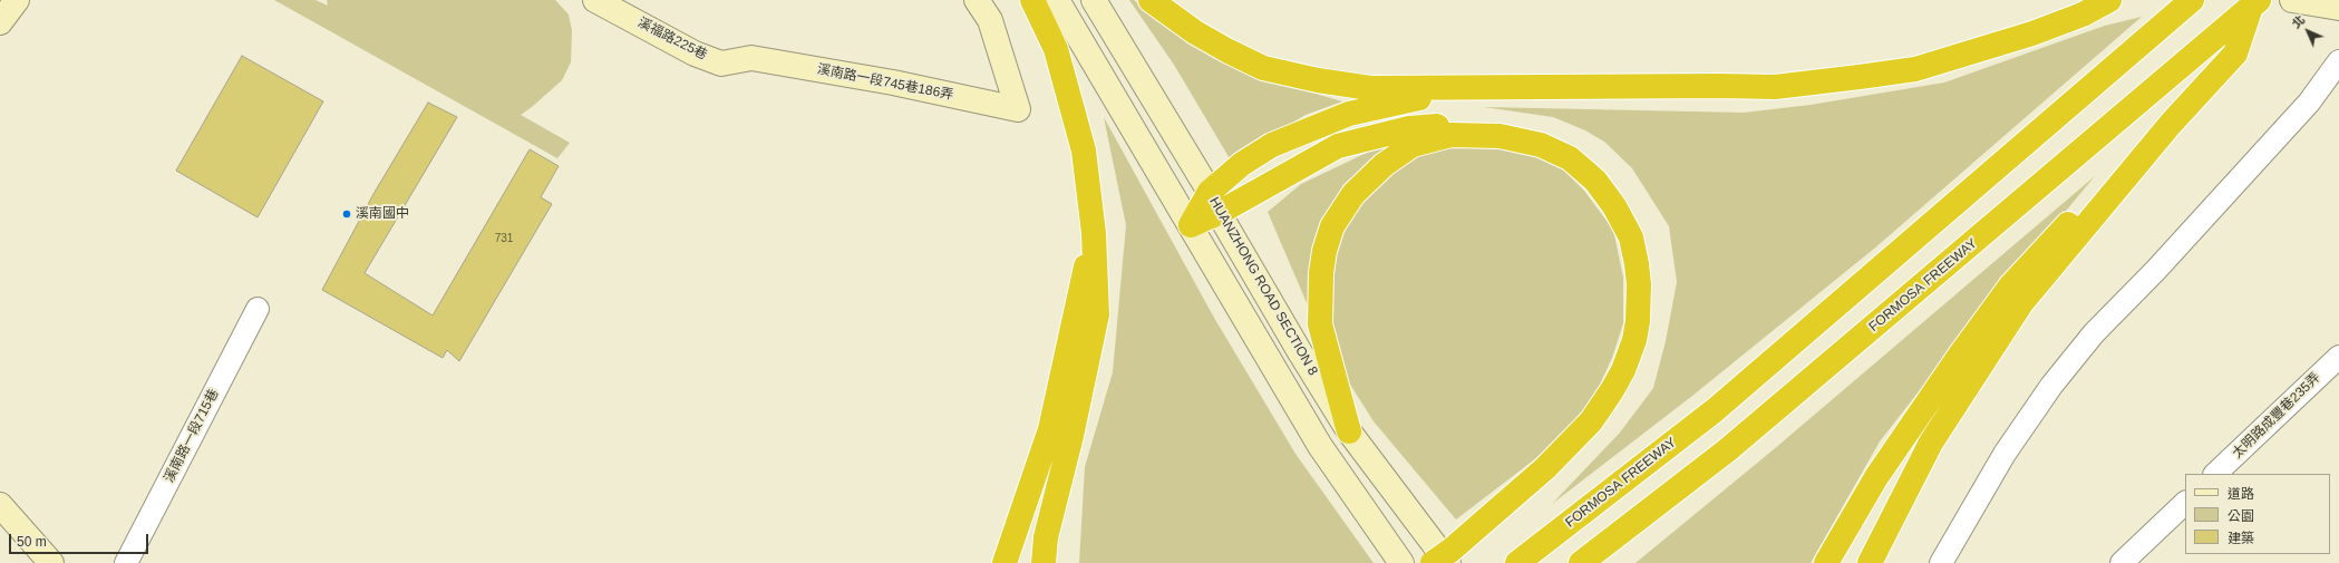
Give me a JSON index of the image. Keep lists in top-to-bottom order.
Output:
{
  "streets": {
    "highway": ["FORMOSA FREEWAY"],
    "street": [
      "溪福路225巷",
      "溪南路一段745巷186弄",
      "HUANZHONG ROAD SECTION 8",
      "太明路成豐巷235弄",
      "溪南路一段715巷"
    ]
  },
  "crossings": [
    ["溪福路225巷", "溪南路一段745巷186弄"]
  ],
  "places": ["溪南國中"],
  "house_numbers": ["731"],
  "legend": ["道路", "公園", "建築"],
  "scale_bar": "50 m",
  "north": "top left"
}
